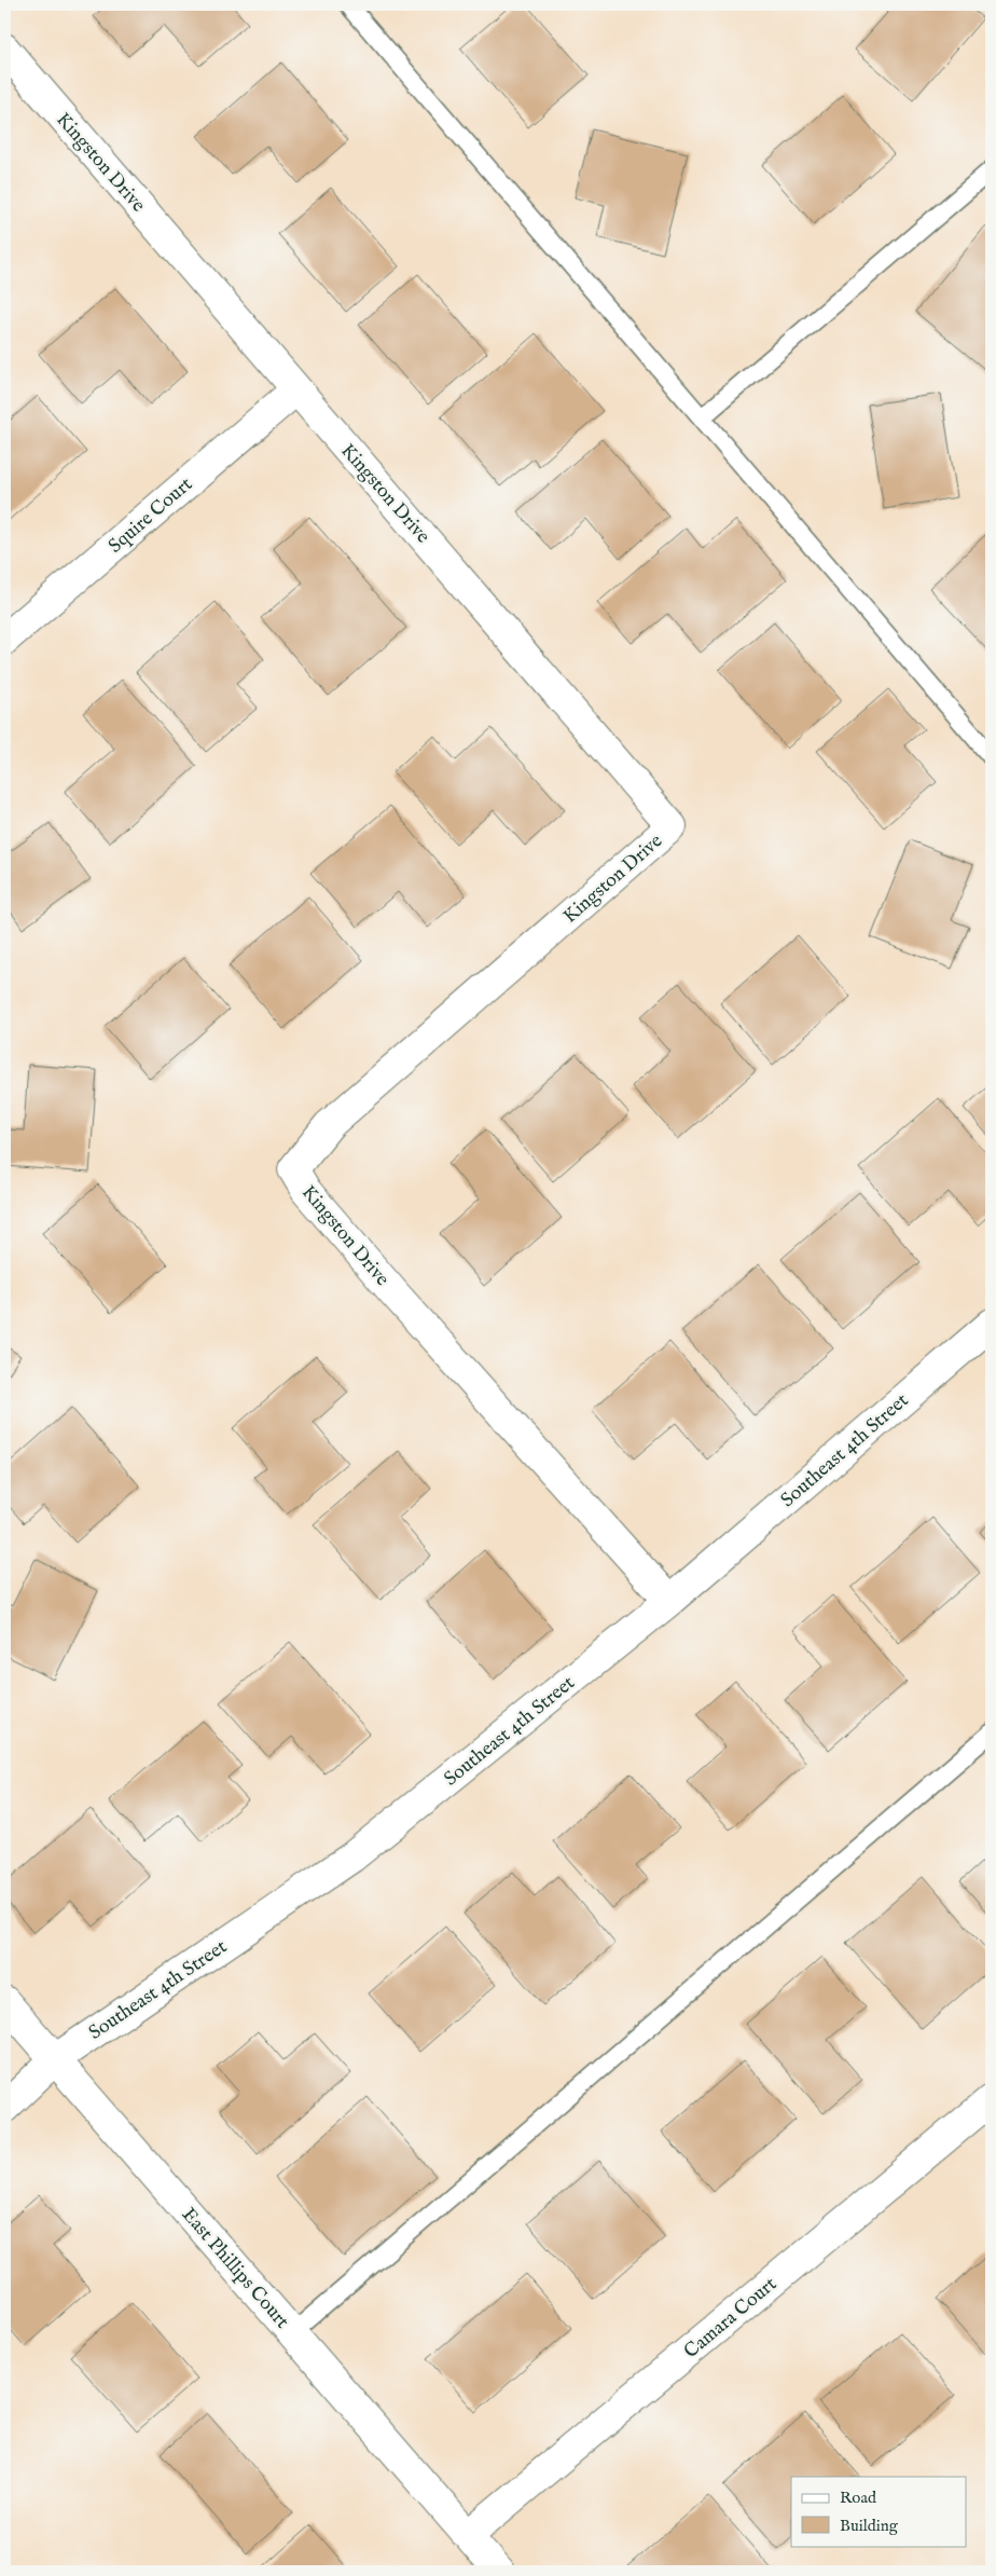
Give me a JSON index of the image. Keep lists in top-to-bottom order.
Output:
{
  "streets": {
    "street": [
      "Kingston Drive",
      "Squire Court",
      "Southeast 4th Street",
      "East Phillips Court",
      "Camara Court"
    ]
  },
  "crossings": [
    ["Kingston Drive", "Squire Court"],
    ["Kingston Drive", "Southeast 4th Street"],
    ["Southeast 4th Street", "East Phillips Court"],
    ["East Phillips Court", "Camara Court"]
  ],
  "legend": ["Road", "Building"]
}
